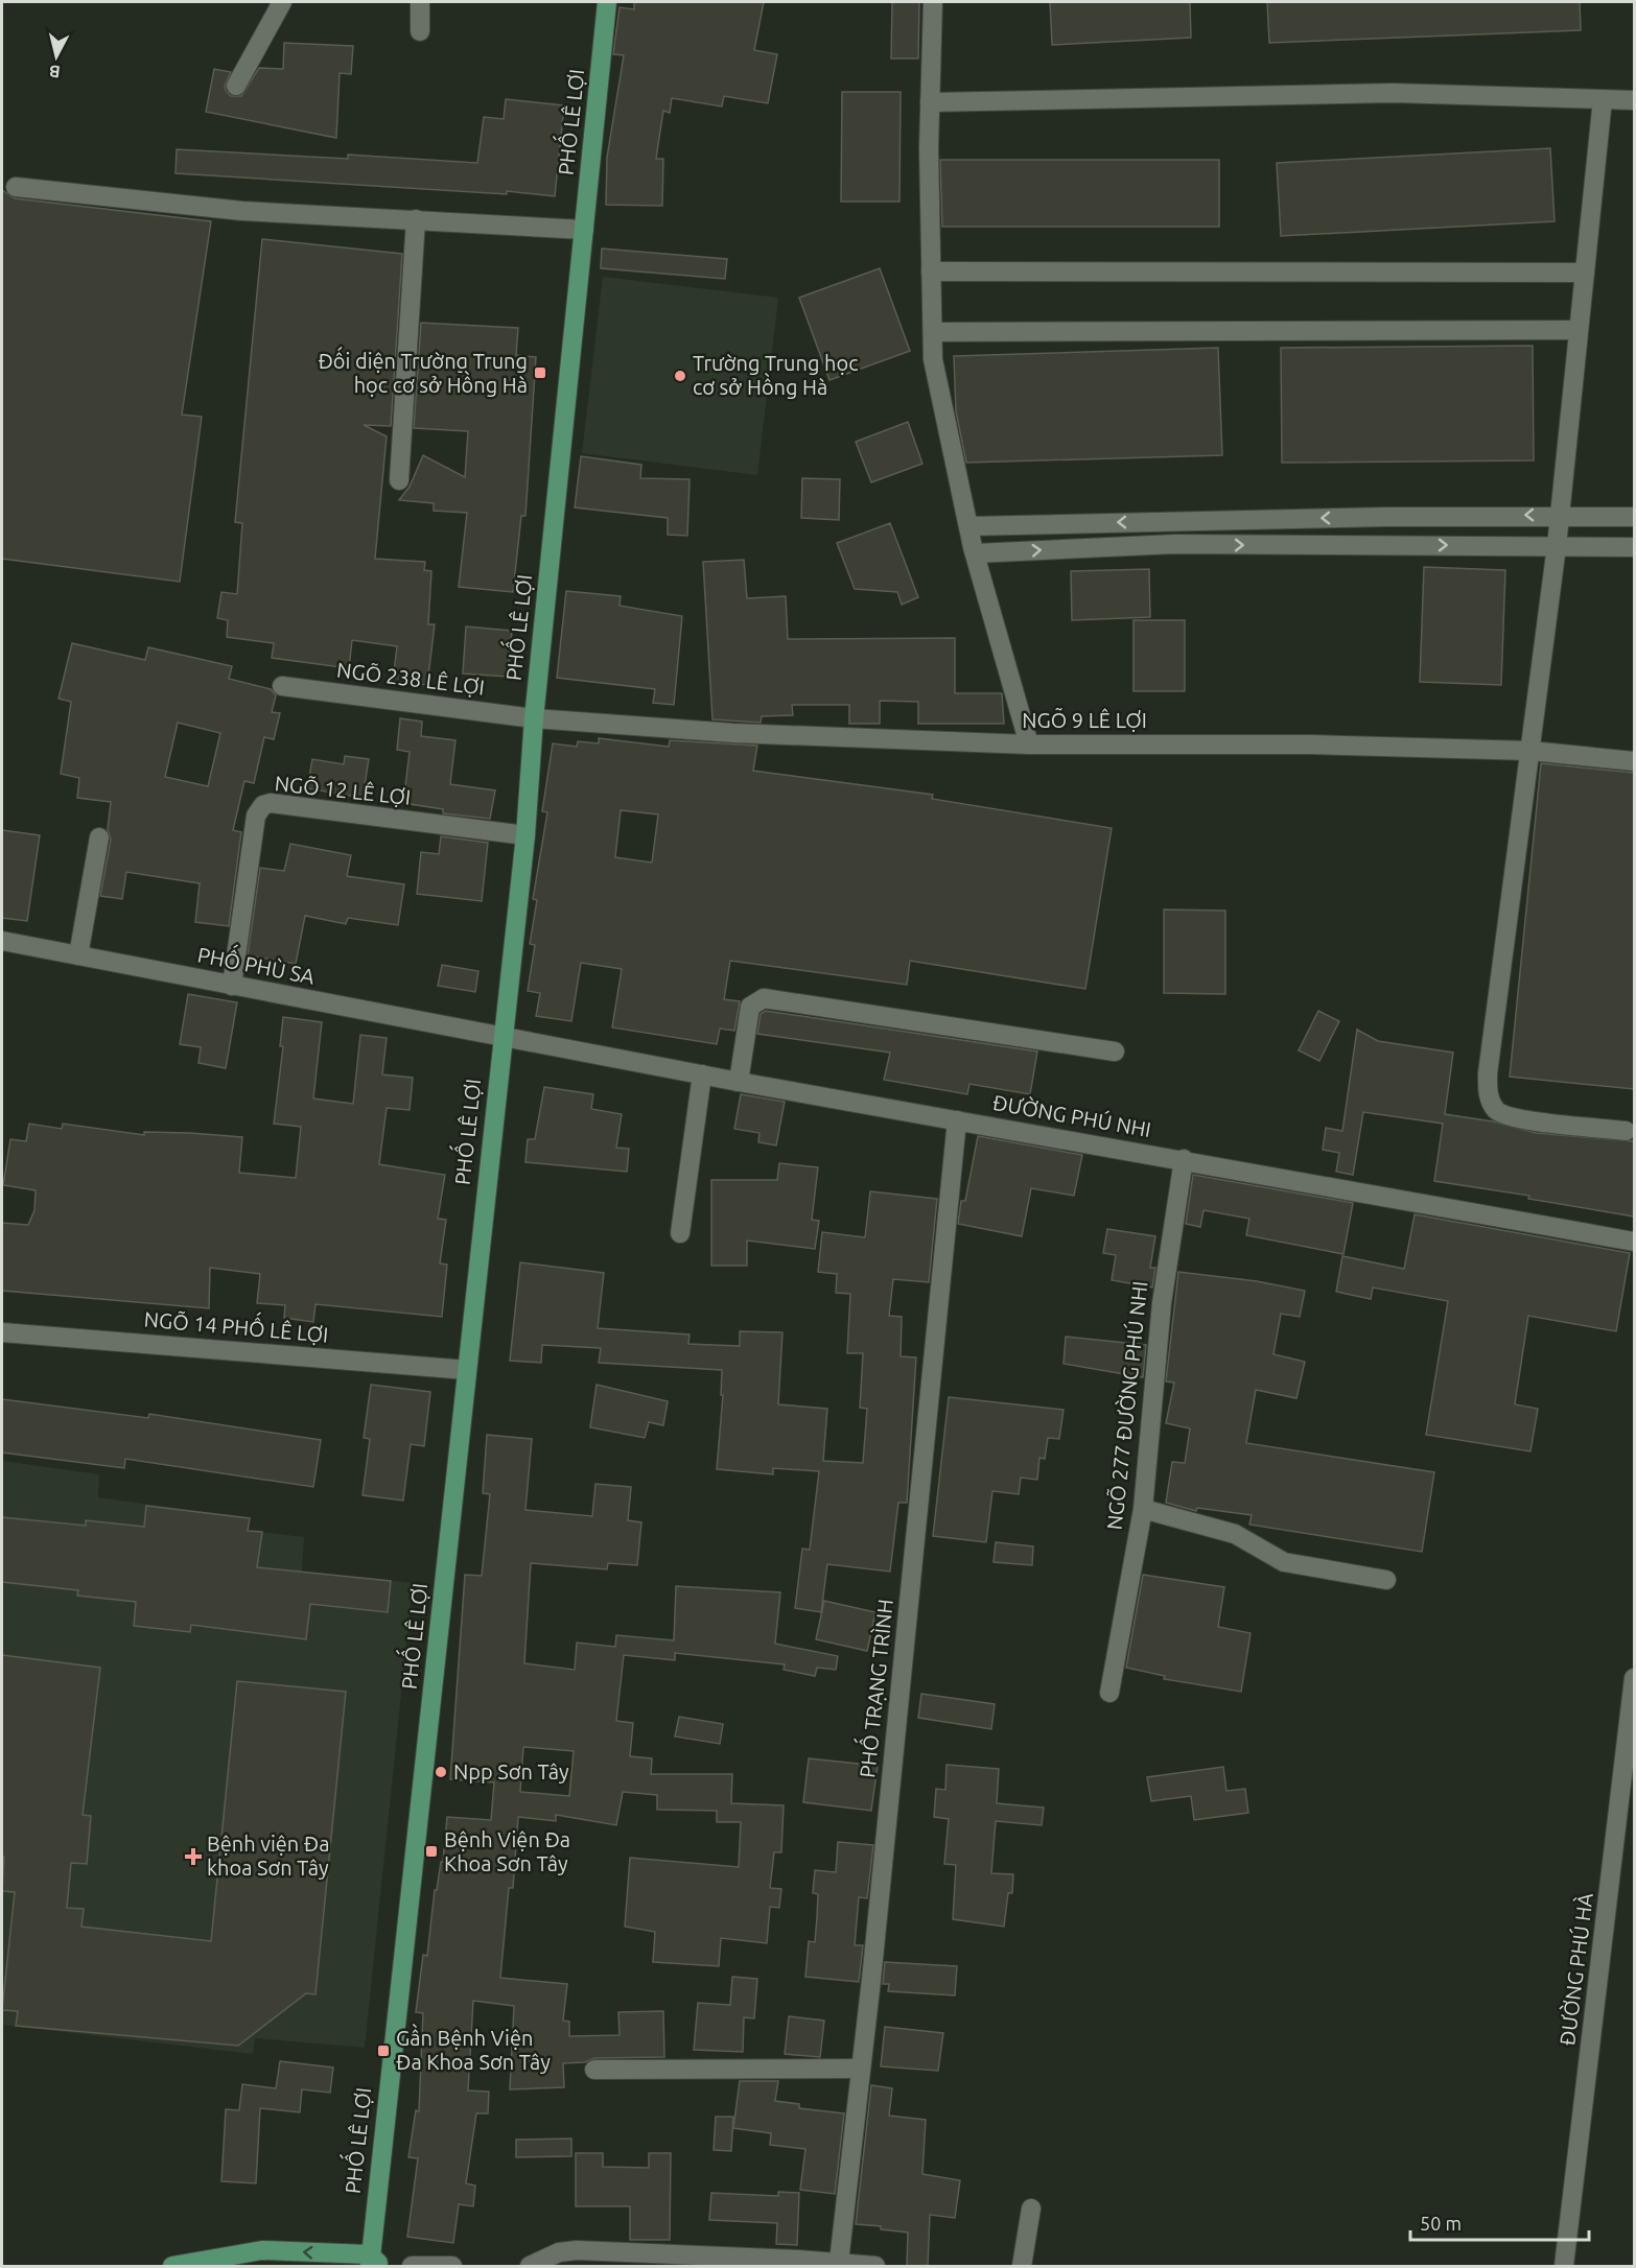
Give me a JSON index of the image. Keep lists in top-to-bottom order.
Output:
{
  "streets": {
    "main road": ["PHỐ LÊ LỢI"],
    "street": [
      "NGÕ 238 LÊ LỢI",
      "NGÕ 9 LÊ LỢI",
      "NGÕ 12 LÊ LỢI",
      "PHỐ PHÙ SA",
      "ĐƯỜNG PHÚ NHI",
      "NGÕ 14 PHỐ LÊ LỢI",
      "NGÕ 277 ĐƯỜNG PHÚ NHI",
      "PHỐ TRẠNG TRÌNH",
      "ĐƯỜNG PHÚ HÀ"
    ]
  },
  "crossings": [
    ["PHỐ LÊ LỢI", "NGÕ 238 LÊ LỢI"],
    ["PHỐ LÊ LỢI", "NGÕ 9 LÊ LỢI"],
    ["PHỐ LÊ LỢI", "NGÕ 12 LÊ LỢI"],
    ["PHỐ LÊ LỢI", "PHỐ PHÙ SA"],
    ["PHỐ LÊ LỢI", "ĐƯỜNG PHÚ NHI"],
    ["PHỐ LÊ LỢI", "NGÕ 14 PHỐ LÊ LỢI"],
    ["NGÕ 238 LÊ LỢI", "NGÕ 9 LÊ LỢI"],
    ["NGÕ 12 LÊ LỢI", "PHỐ PHÙ SA"],
    ["PHỐ PHÙ SA", "ĐƯỜNG PHÚ NHI"],
    ["ĐƯỜNG PHÚ NHI", "NGÕ 277 ĐƯỜNG PHÚ NHI"],
    ["ĐƯỜNG PHÚ NHI", "PHỐ TRẠNG TRÌNH"]
  ],
  "places": {
    "transit": ["Đối diện Trường Trung học cơ sở Hồng Hà", "Bệnh Viện Đa Khoa Sơn Tây", "Gần Bệnh Viện Đa Khoa Sơn Tây"],
    "other": ["Trường Trung học cơ sở Hồng Hà", "Npp Sơn Tây"],
    "health": ["Bệnh viện Đa khoa Sơn Tây"]
  },
  "scale_bar": "50 m",
  "north": "bottom"
}
